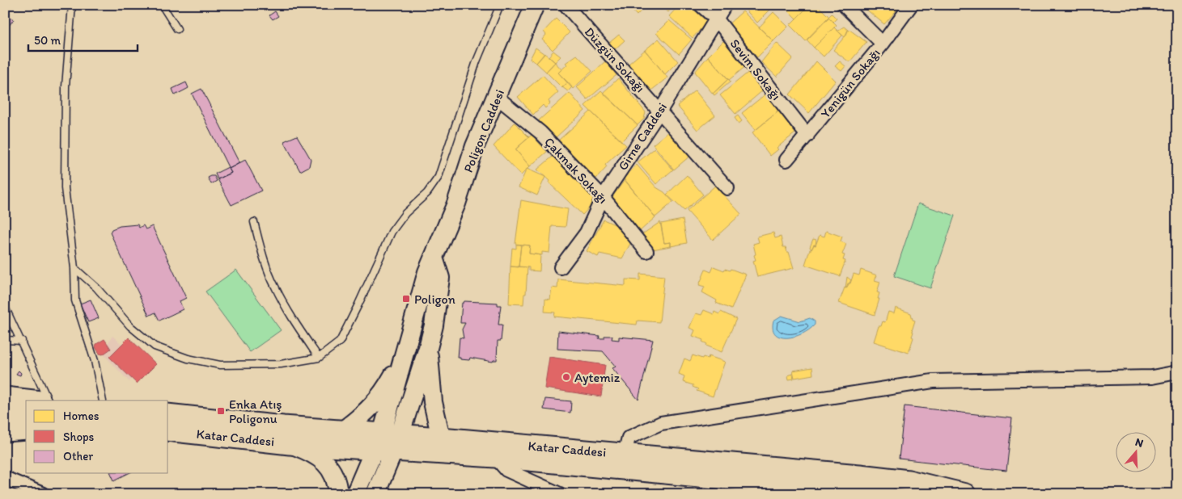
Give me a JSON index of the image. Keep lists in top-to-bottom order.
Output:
{
  "streets": {
    "main road": ["Katar Caddesi"],
    "street": [
      "Düzgün Sokağı",
      "Sevim Sokağı",
      "Yenigün Sokağı",
      "Poligon Caddesi",
      "Girne Caddesi",
      "Çakmak Sokağı"
    ]
  },
  "crossings": [
    ["Düzgün Sokağı", "Girne Caddesi"],
    ["Sevim Sokağı", "Yenigün Sokağı"],
    ["Sevim Sokağı", "Girne Caddesi"],
    ["Poligon Caddesi", "Çakmak Sokağı"],
    ["Poligon Caddesi", "Katar Caddesi"],
    ["Girne Caddesi", "Çakmak Sokağı"]
  ],
  "places": {
    "transit": ["Poligon", "Enka Atış Poligonu"],
    "other": ["Aytemiz"]
  },
  "legend": ["Homes", "Shops", "Other"],
  "scale_bar": "50 m",
  "north": "top"
}
